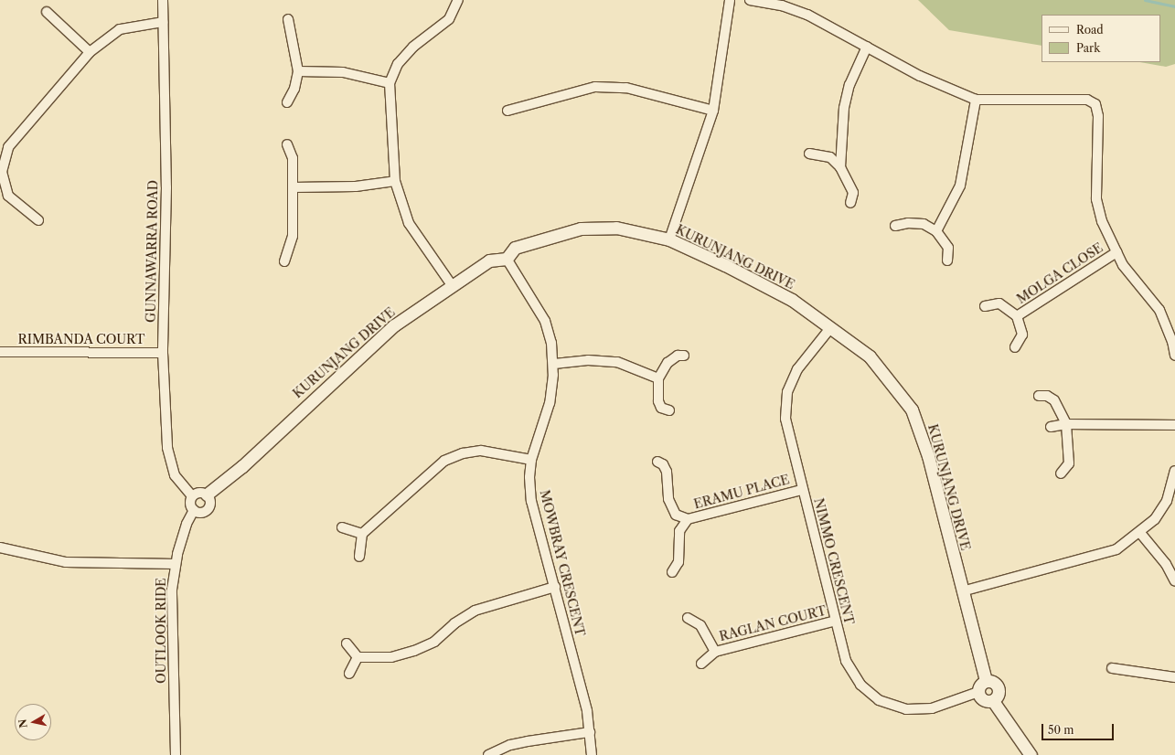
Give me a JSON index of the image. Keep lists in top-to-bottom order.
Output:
{
  "streets": {
    "street": [
      "GUNNAWARRA ROAD",
      "KURUNJANG DRIVE",
      "MOLGA CLOSE",
      "RIMBANDA COURT",
      "ERAMU PLACE",
      "NIMMO CRESCENT",
      "MOWBRAY CRESCENT",
      "RAGLAN COURT",
      "OUTLOOK RIDE"
    ]
  },
  "crossings": [
    ["GUNNAWARRA ROAD", "KURUNJANG DRIVE"],
    ["GUNNAWARRA ROAD", "RIMBANDA COURT"],
    ["GUNNAWARRA ROAD", "OUTLOOK RIDE"],
    ["KURUNJANG DRIVE", "NIMMO CRESCENT"],
    ["KURUNJANG DRIVE", "MOWBRAY CRESCENT"],
    ["KURUNJANG DRIVE", "OUTLOOK RIDE"],
    ["ERAMU PLACE", "NIMMO CRESCENT"],
    ["NIMMO CRESCENT", "RAGLAN COURT"]
  ],
  "legend": ["Road", "Park"],
  "scale_bar": "50 m",
  "north": "left"
}
